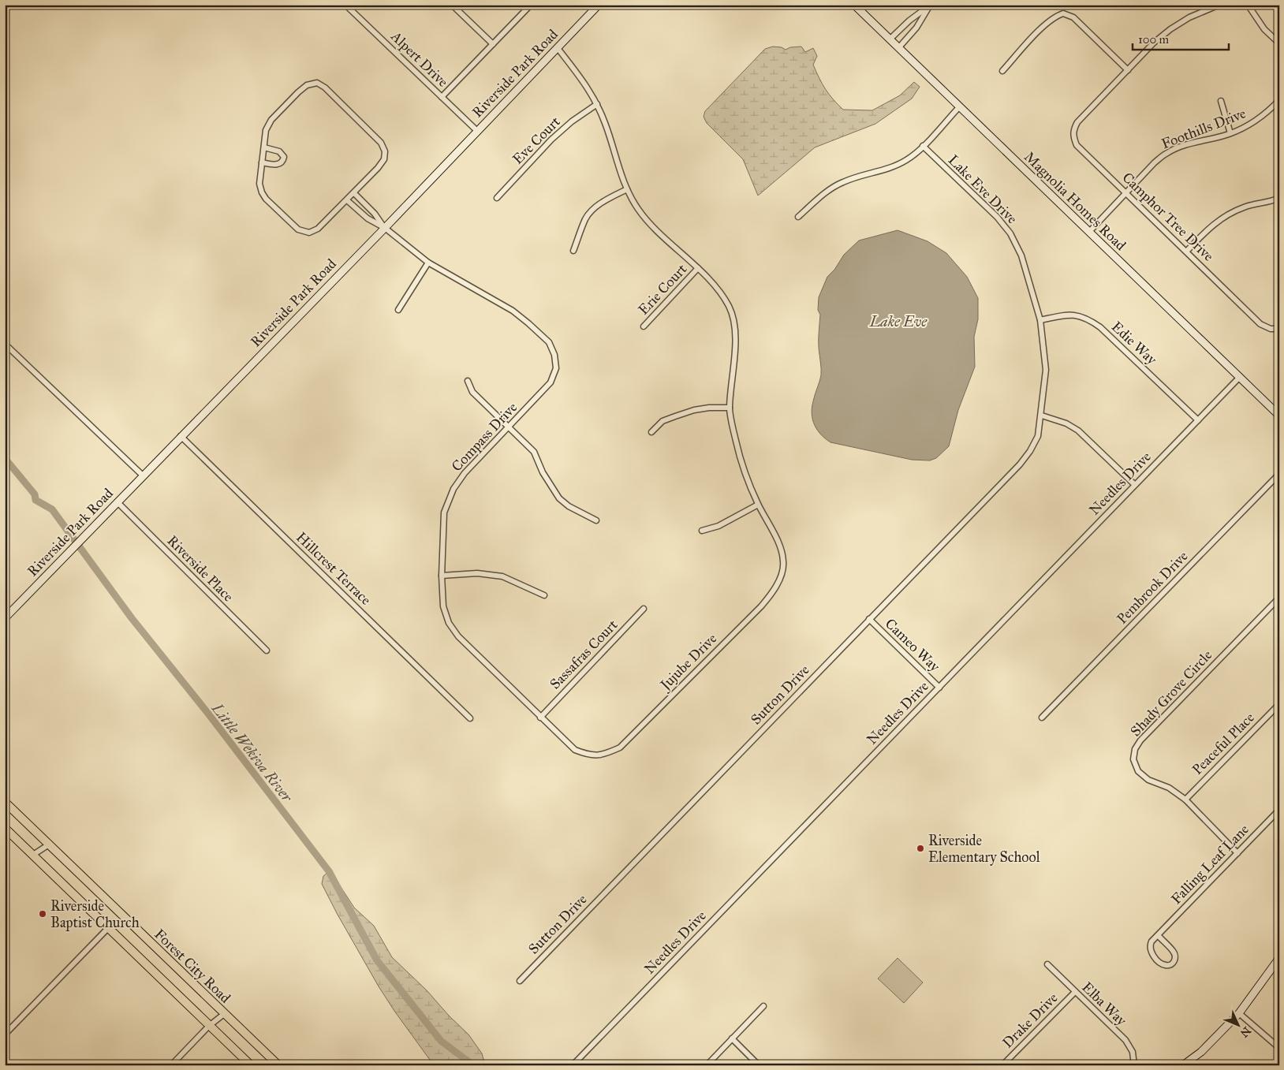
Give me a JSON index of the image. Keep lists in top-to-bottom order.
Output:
{
  "streets": {
    "main road": ["Forest City Road"],
    "street": [
      "Alpert Drive",
      "Riverside Park Road",
      "Foothills Drive",
      "Eve Court",
      "Lake Eve Drive",
      "Magnolia Homes Road",
      "Camphor Tree Drive",
      "Erie Court",
      "Edie Way",
      "Compass Drive",
      "Needles Drive",
      "Riverside Place",
      "Hillcrest Terrace",
      "Pembrook Drive",
      "Cameo Way",
      "Sassafras Court",
      "Jujube Drive",
      "Shady Grove Circle",
      "Sutton Drive",
      "Peaceful Place",
      "Falling Leaf Lane",
      "Elba Way",
      "Drake Drive"
    ]
  },
  "crossings": [
    ["Alpert Drive", "Riverside Park Road"],
    ["Riverside Park Road", "Compass Drive"],
    ["Riverside Park Road", "Riverside Place"],
    ["Riverside Park Road", "Hillcrest Terrace"],
    ["Riverside Park Road", "Jujube Drive"],
    ["Foothills Drive", "Magnolia Homes Road"],
    ["Foothills Drive", "Camphor Tree Drive"],
    ["Eve Court", "Jujube Drive"],
    ["Lake Eve Drive", "Edie Way"],
    ["Lake Eve Drive", "Sutton Drive"],
    ["Magnolia Homes Road", "Needles Drive"],
    ["Erie Court", "Jujube Drive"],
    ["Edie Way", "Needles Drive"],
    ["Compass Drive", "Sassafras Court"],
    ["Compass Drive", "Jujube Drive"],
    ["Needles Drive", "Cameo Way"],
    ["Cameo Way", "Sutton Drive"],
    ["Sassafras Court", "Jujube Drive"],
    ["Shady Grove Circle", "Peaceful Place"],
    ["Shady Grove Circle", "Falling Leaf Lane"],
    ["Elba Way", "Drake Drive"]
  ],
  "water": ["Lake Eve", "Little Wekiva River"],
  "places": ["Riverside Elementary School", "Riverside Baptist Church"],
  "scale_bar": "100 m",
  "north": "bottom right"
}
